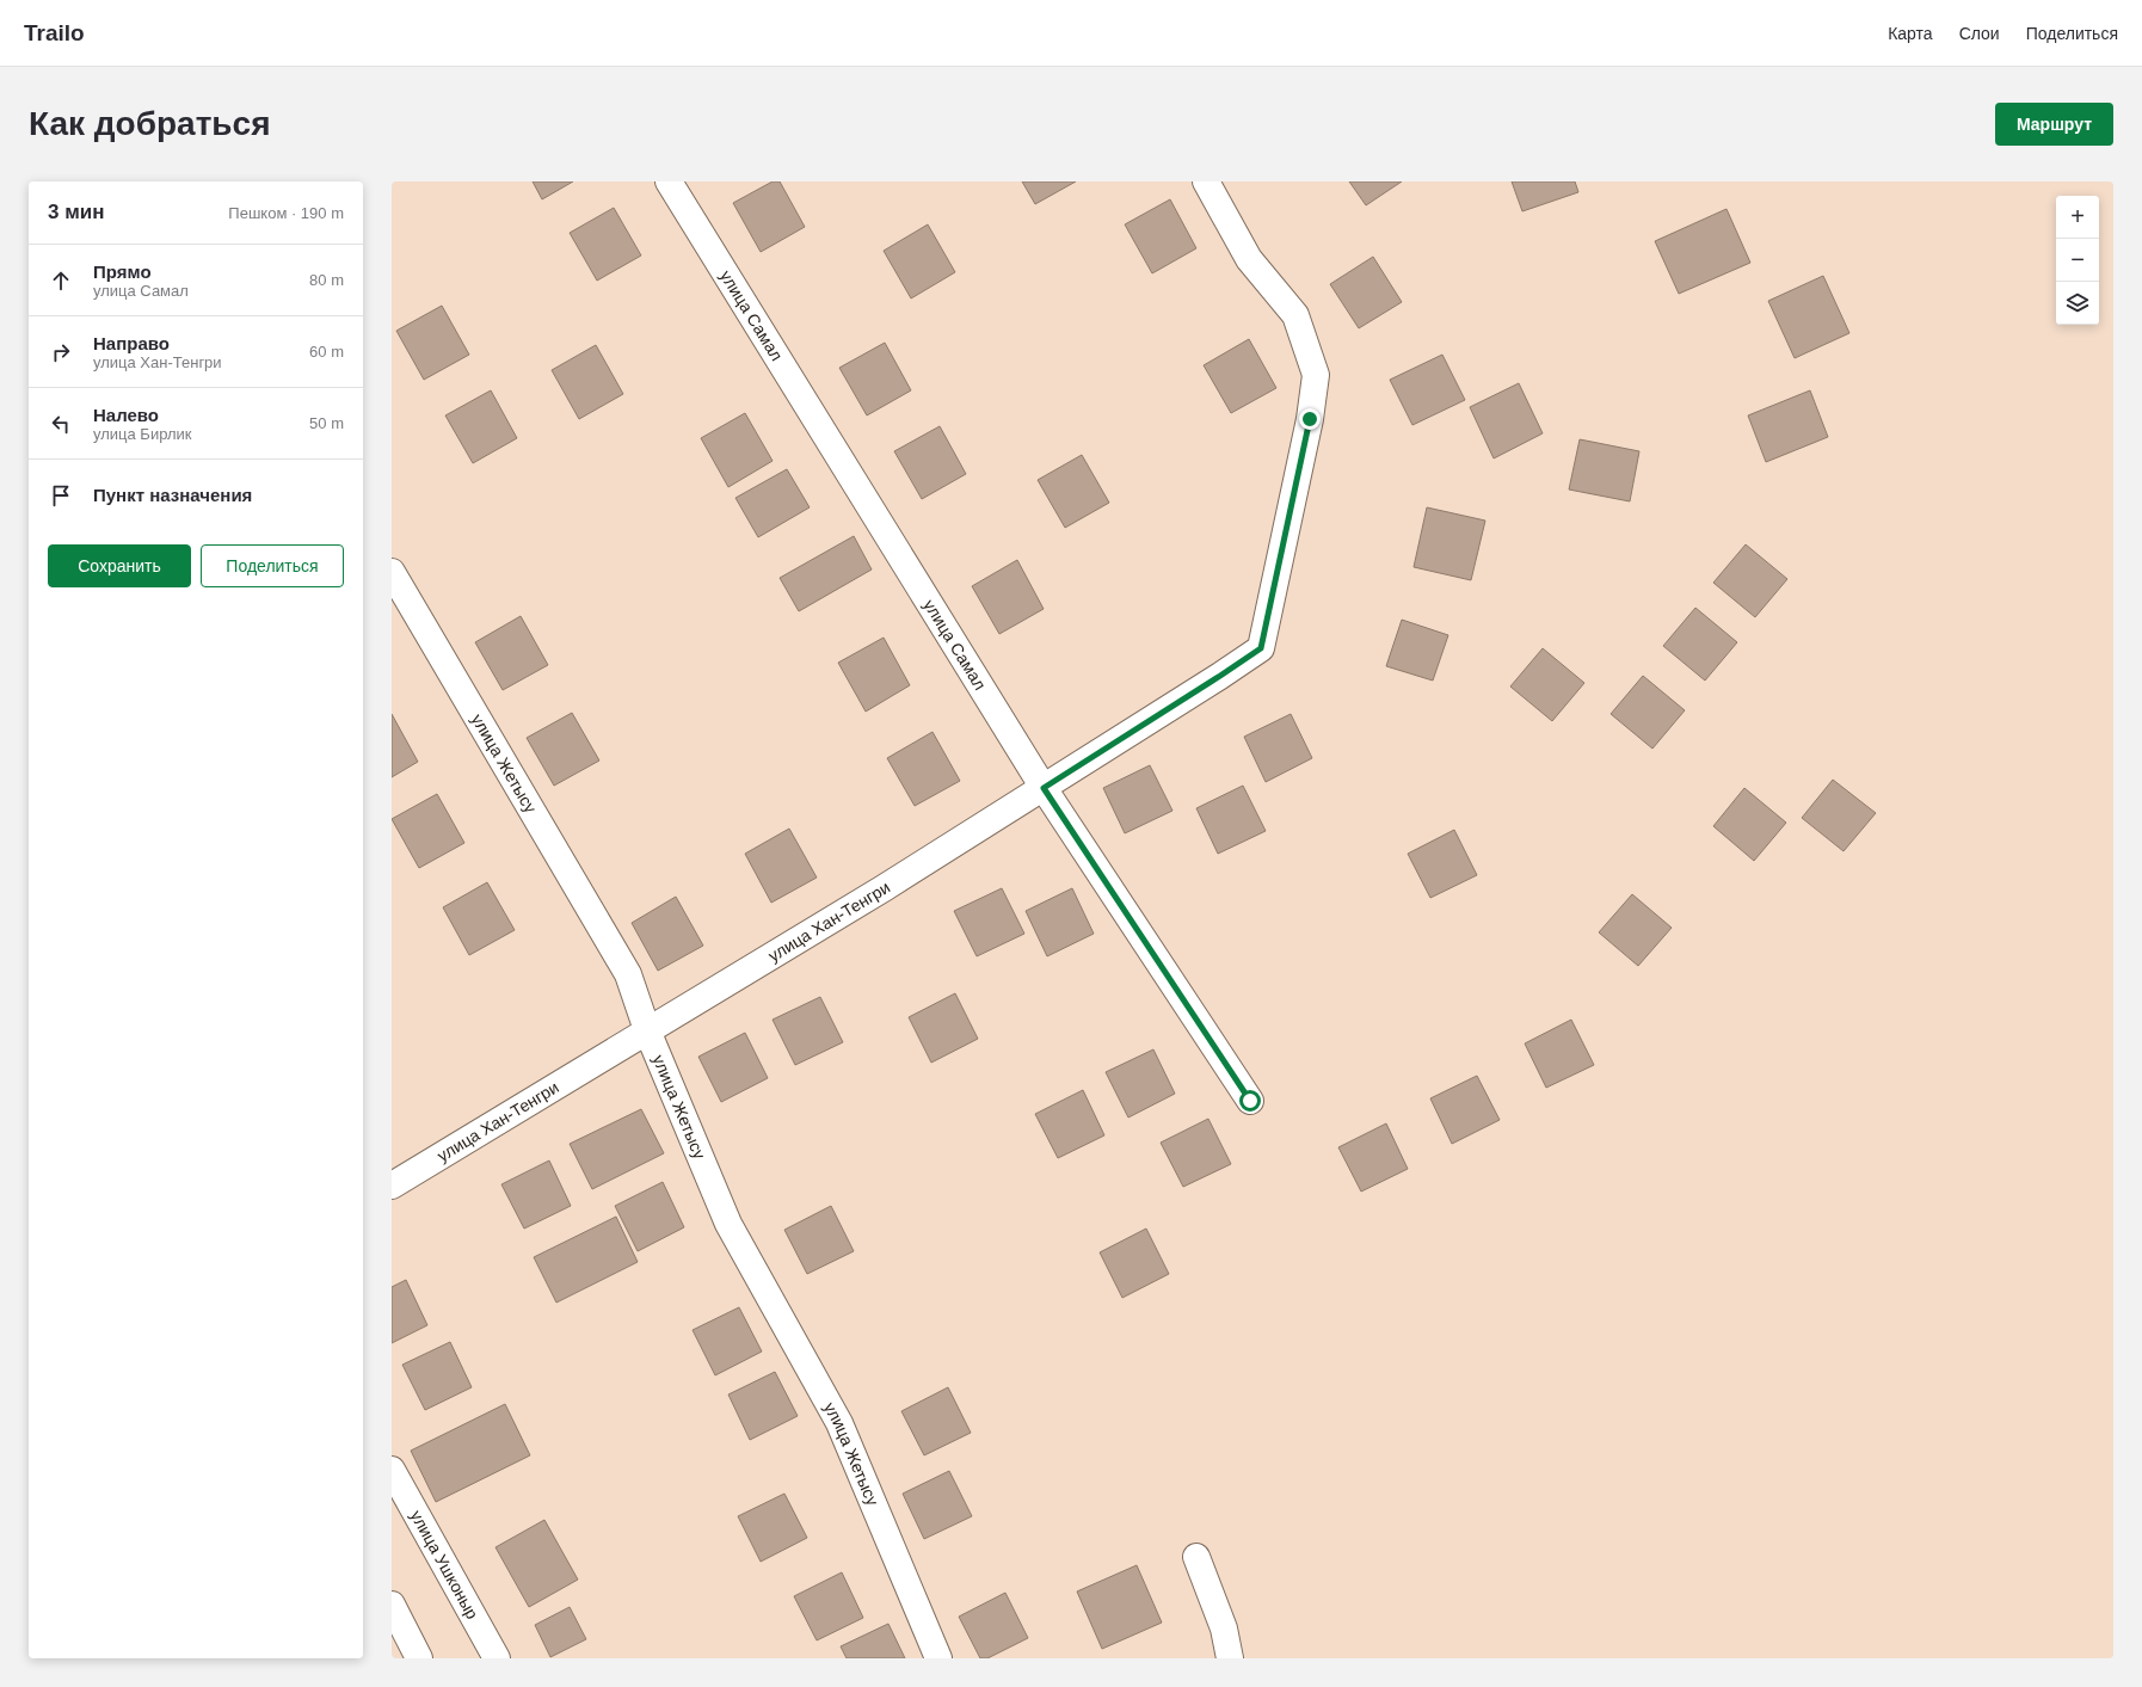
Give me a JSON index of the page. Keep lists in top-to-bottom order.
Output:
{
  "streets": {
    "street": [
      "улица Самал",
      "улица Жетысу",
      "улица Хан-Тенгри",
      "улица Ушконыр"
    ]
  },
  "crossings": [
    ["улица Самал", "улица Хан-Тенгри"],
    ["улица Жетысу", "улица Хан-Тенгри"]
  ],
  "page": {
    "header": "Trailo",
    "nav": ["Карта", "Слои", "Поделиться"],
    "buttons": [
      "Маршрут",
      ["Сохранить", "Поделиться"]
    ],
    "title": "Как добраться",
    "heading": ["3 мин", "Пешком · 190 m"],
    "map_buttons": ["+", "−"],
    "list": [
      ["Прямо", "улица Самал", "80 m"],
      ["Направо", "улица Хан-Тенгри", "60 m"],
      ["Налево", "улица Бирлик", "50 m"],
      "Пункт назначения"
    ]
  }
}
